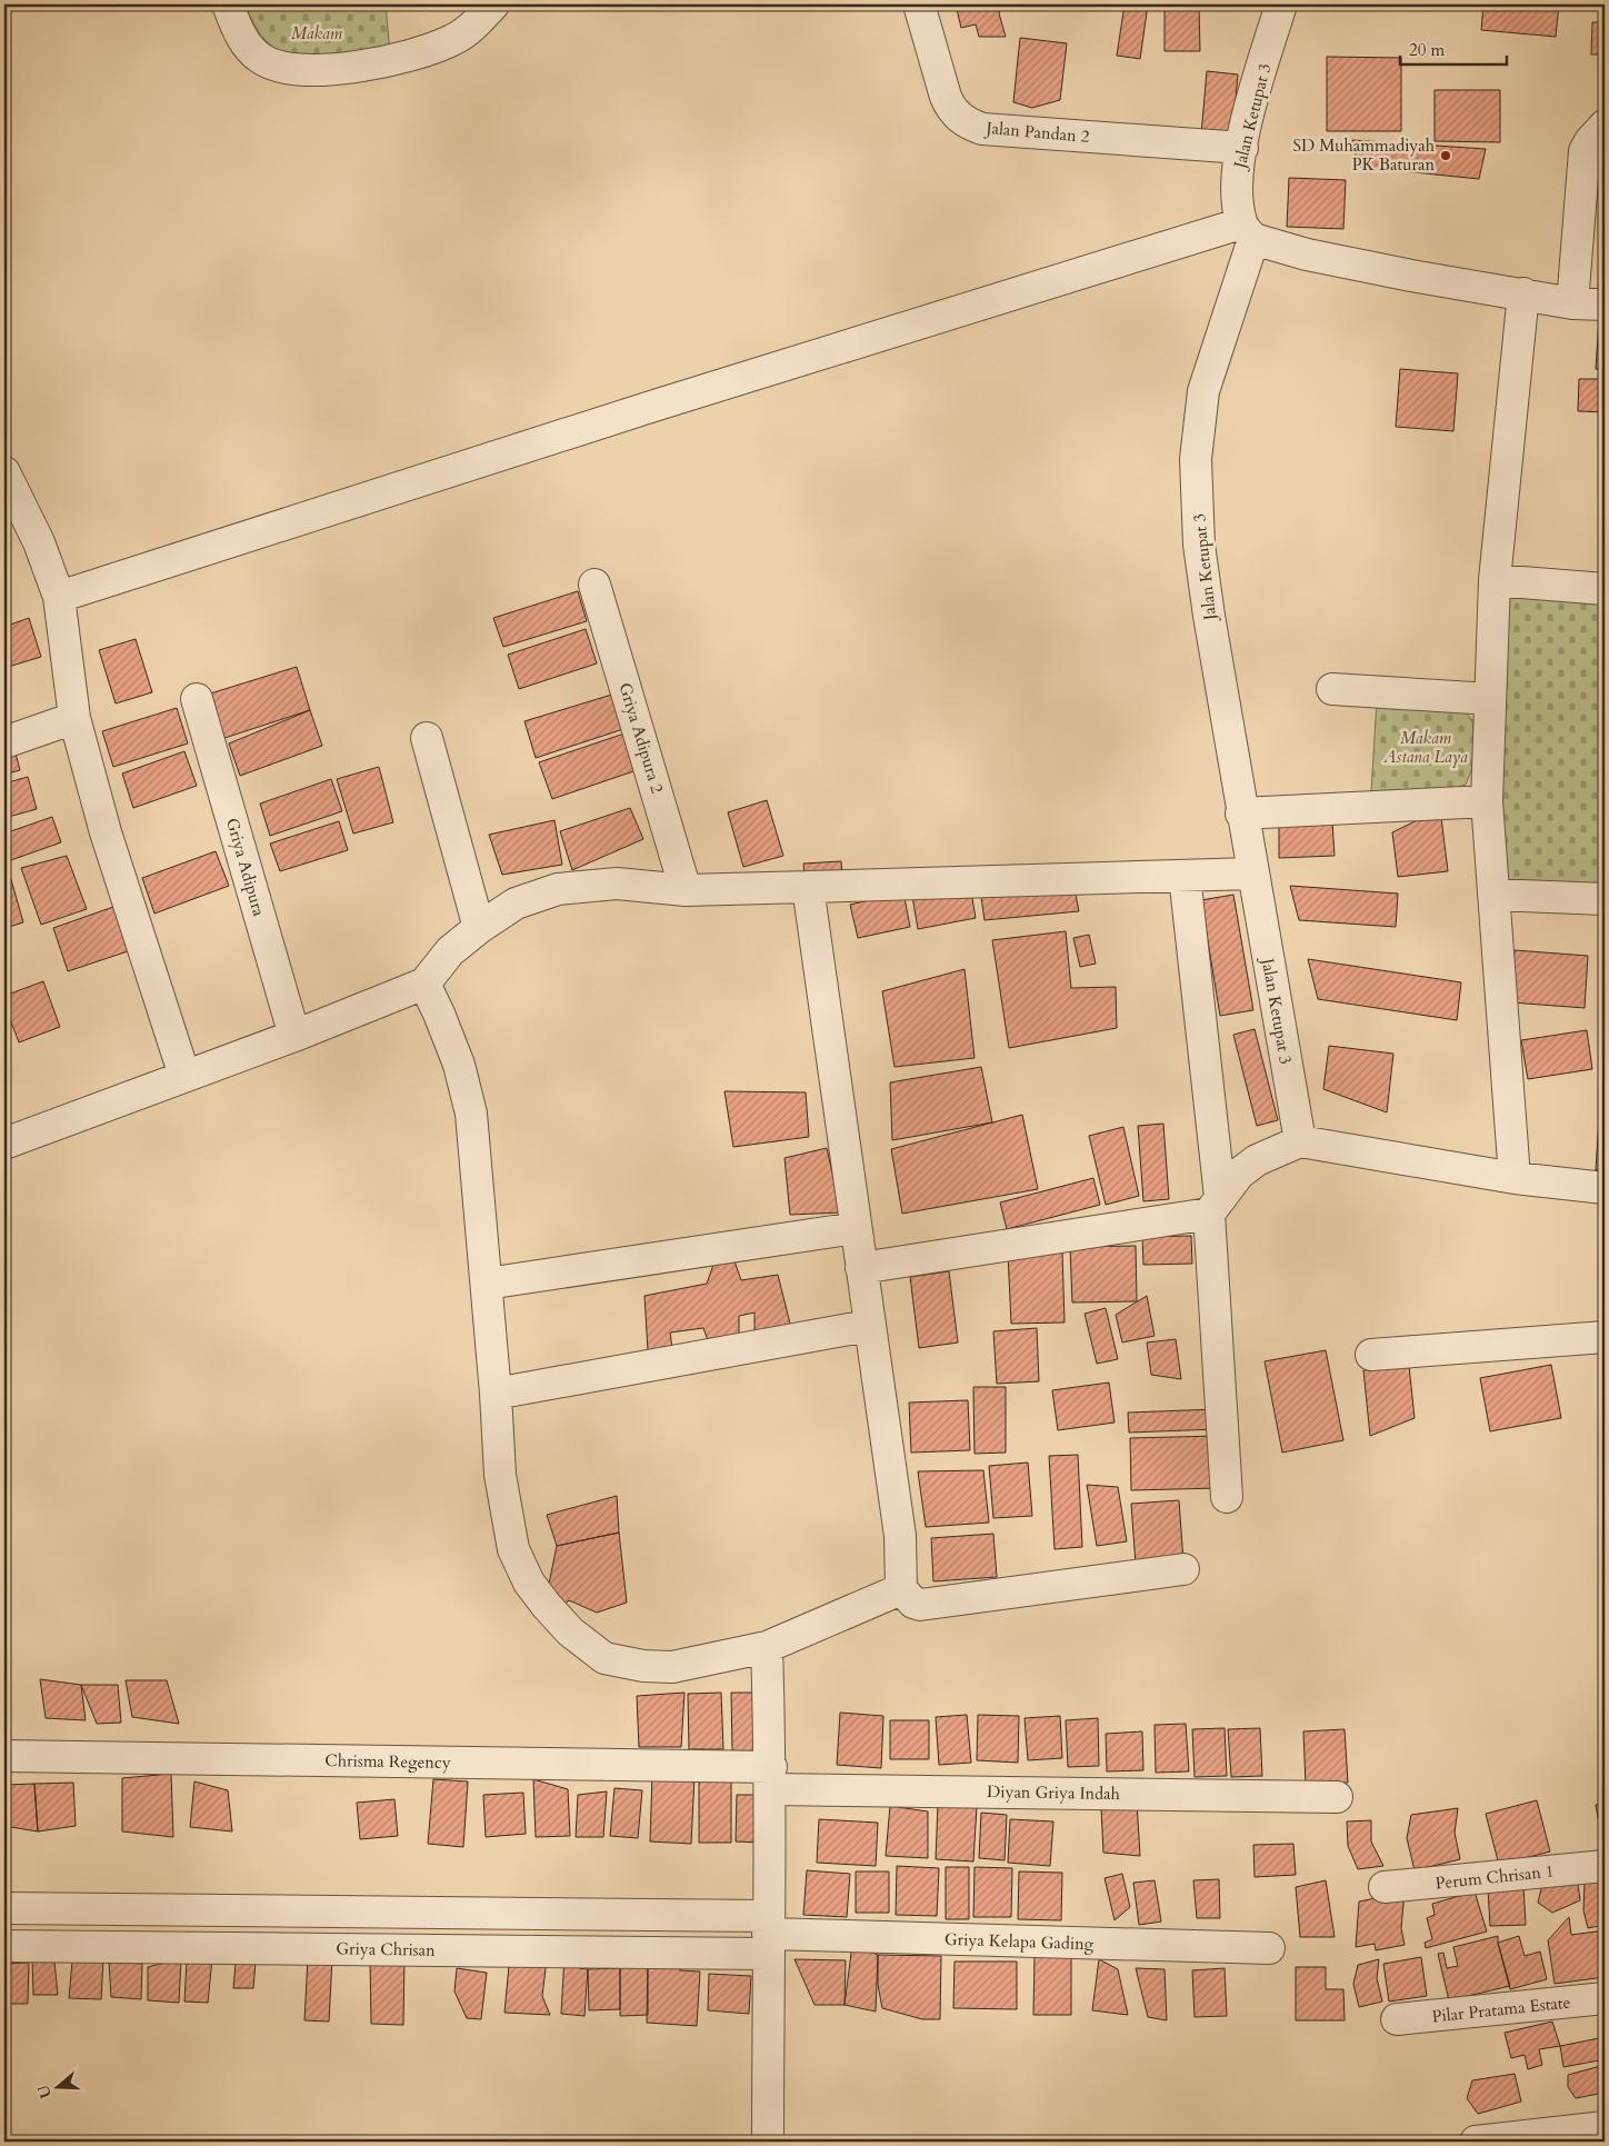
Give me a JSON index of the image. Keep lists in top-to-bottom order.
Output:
{
  "streets": {
    "street": [
      "Jalan Ketupat 3",
      "Jalan Pandan 2",
      "Griya Adipura 2",
      "Griya Adipura",
      "Chrisma Regency",
      "Diyan Griya Indah",
      "Perum Chrisan 1",
      "Griya Kelapa Gading",
      "Griya Chrisan",
      "Pilar Pratama Estate"
    ]
  },
  "crossings": [
    ["Jalan Ketupat 3", "Jalan Pandan 2"],
    ["Chrisma Regency", "Diyan Griya Indah"],
    ["Griya Kelapa Gading", "Griya Chrisan"]
  ],
  "parks": ["Makam", "Makam Astana Laya"],
  "places": ["SD Muhammadiyah PK Baturan"],
  "scale_bar": "20 m",
  "north": "left"
}
